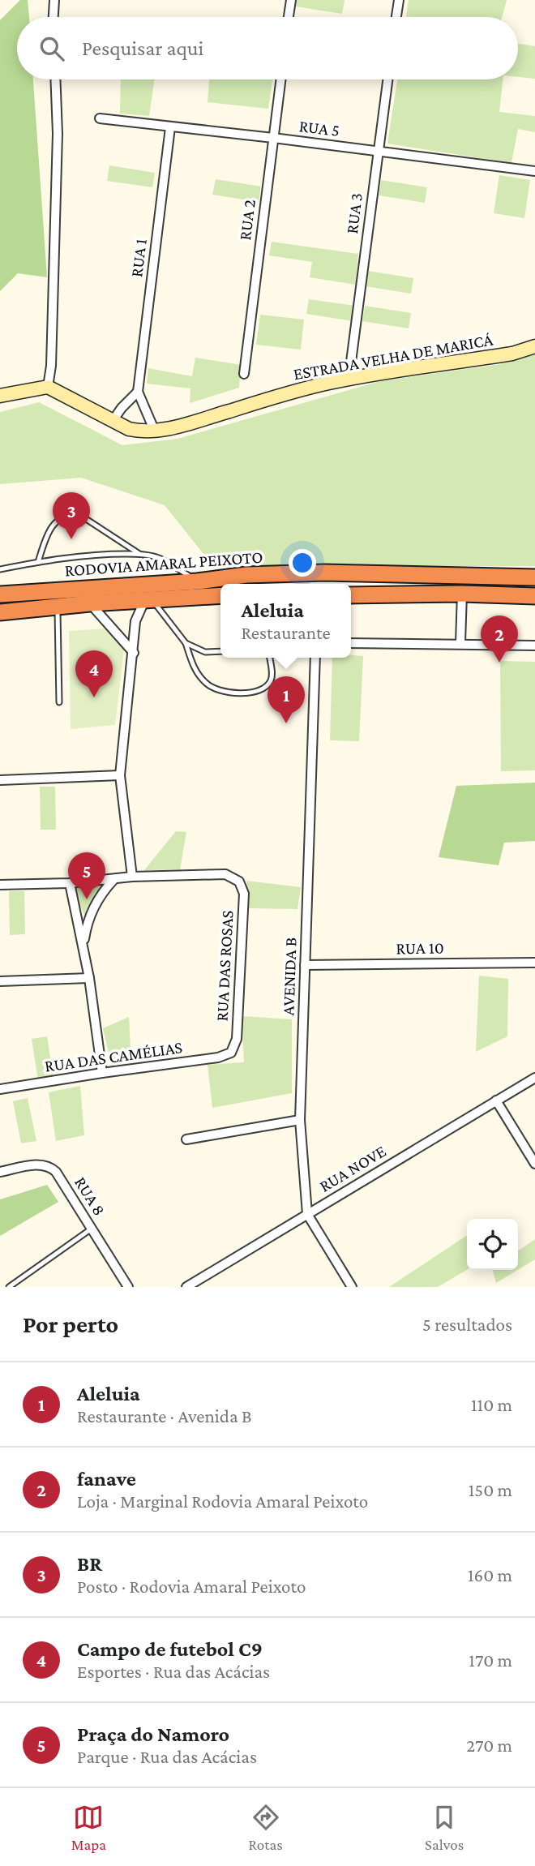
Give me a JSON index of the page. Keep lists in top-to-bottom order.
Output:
{
  "streets": {
    "highway": ["RODOVIA AMARAL PEIXOTO"],
    "street": [
      "RUA 5",
      "RUA 3",
      "RUA 2",
      "RUA 1",
      "ESTRADA VELHA DE MARICÁ",
      "RUA 10",
      "RUA DAS ROSAS",
      "AVENIDA B",
      "RUA DAS CAMÉLIAS",
      "RUA NOVE",
      "RUA 8"
    ]
  },
  "crossings": [
    ["RUA 5", "RUA 3"],
    ["RUA 5", "RUA 2"],
    ["RUA 5", "RUA 1"],
    ["RUA 10", "AVENIDA B"],
    ["RUA DAS ROSAS", "RUA DAS CAMÉLIAS"],
    ["AVENIDA B", "RUA NOVE"]
  ],
  "page": {
    "search": "Pesquisar aqui",
    "pins": [
      "3",
      "2",
      "4",
      "1",
      "5"
    ],
    "popup": ["Aleluia", "Restaurante"],
    "heading": ["Por perto", "5 resultados"],
    "list": [
      {
        "mark": "1",
        "name": "Aleluia",
        "note": "Restaurante · Avenida B",
        "value": "110 m"
      },
      {
        "mark": "2",
        "name": "fanave",
        "note": "Loja · Marginal Rodovia Amaral Peixoto",
        "value": "150 m"
      },
      {
        "mark": "3",
        "name": "BR",
        "note": "Posto · Rodovia Amaral Peixoto",
        "value": "160 m"
      },
      {
        "mark": "4",
        "name": "Campo de futebol C9",
        "note": "Esportes · Rua das Acácias",
        "value": "170 m"
      },
      {
        "mark": "5",
        "name": "Praça do Namoro",
        "note": "Parque · Rua das Acácias",
        "value": "270 m"
      }
    ],
    "nav": ["Mapa", "Rotas", "Salvos"]
  }
}
